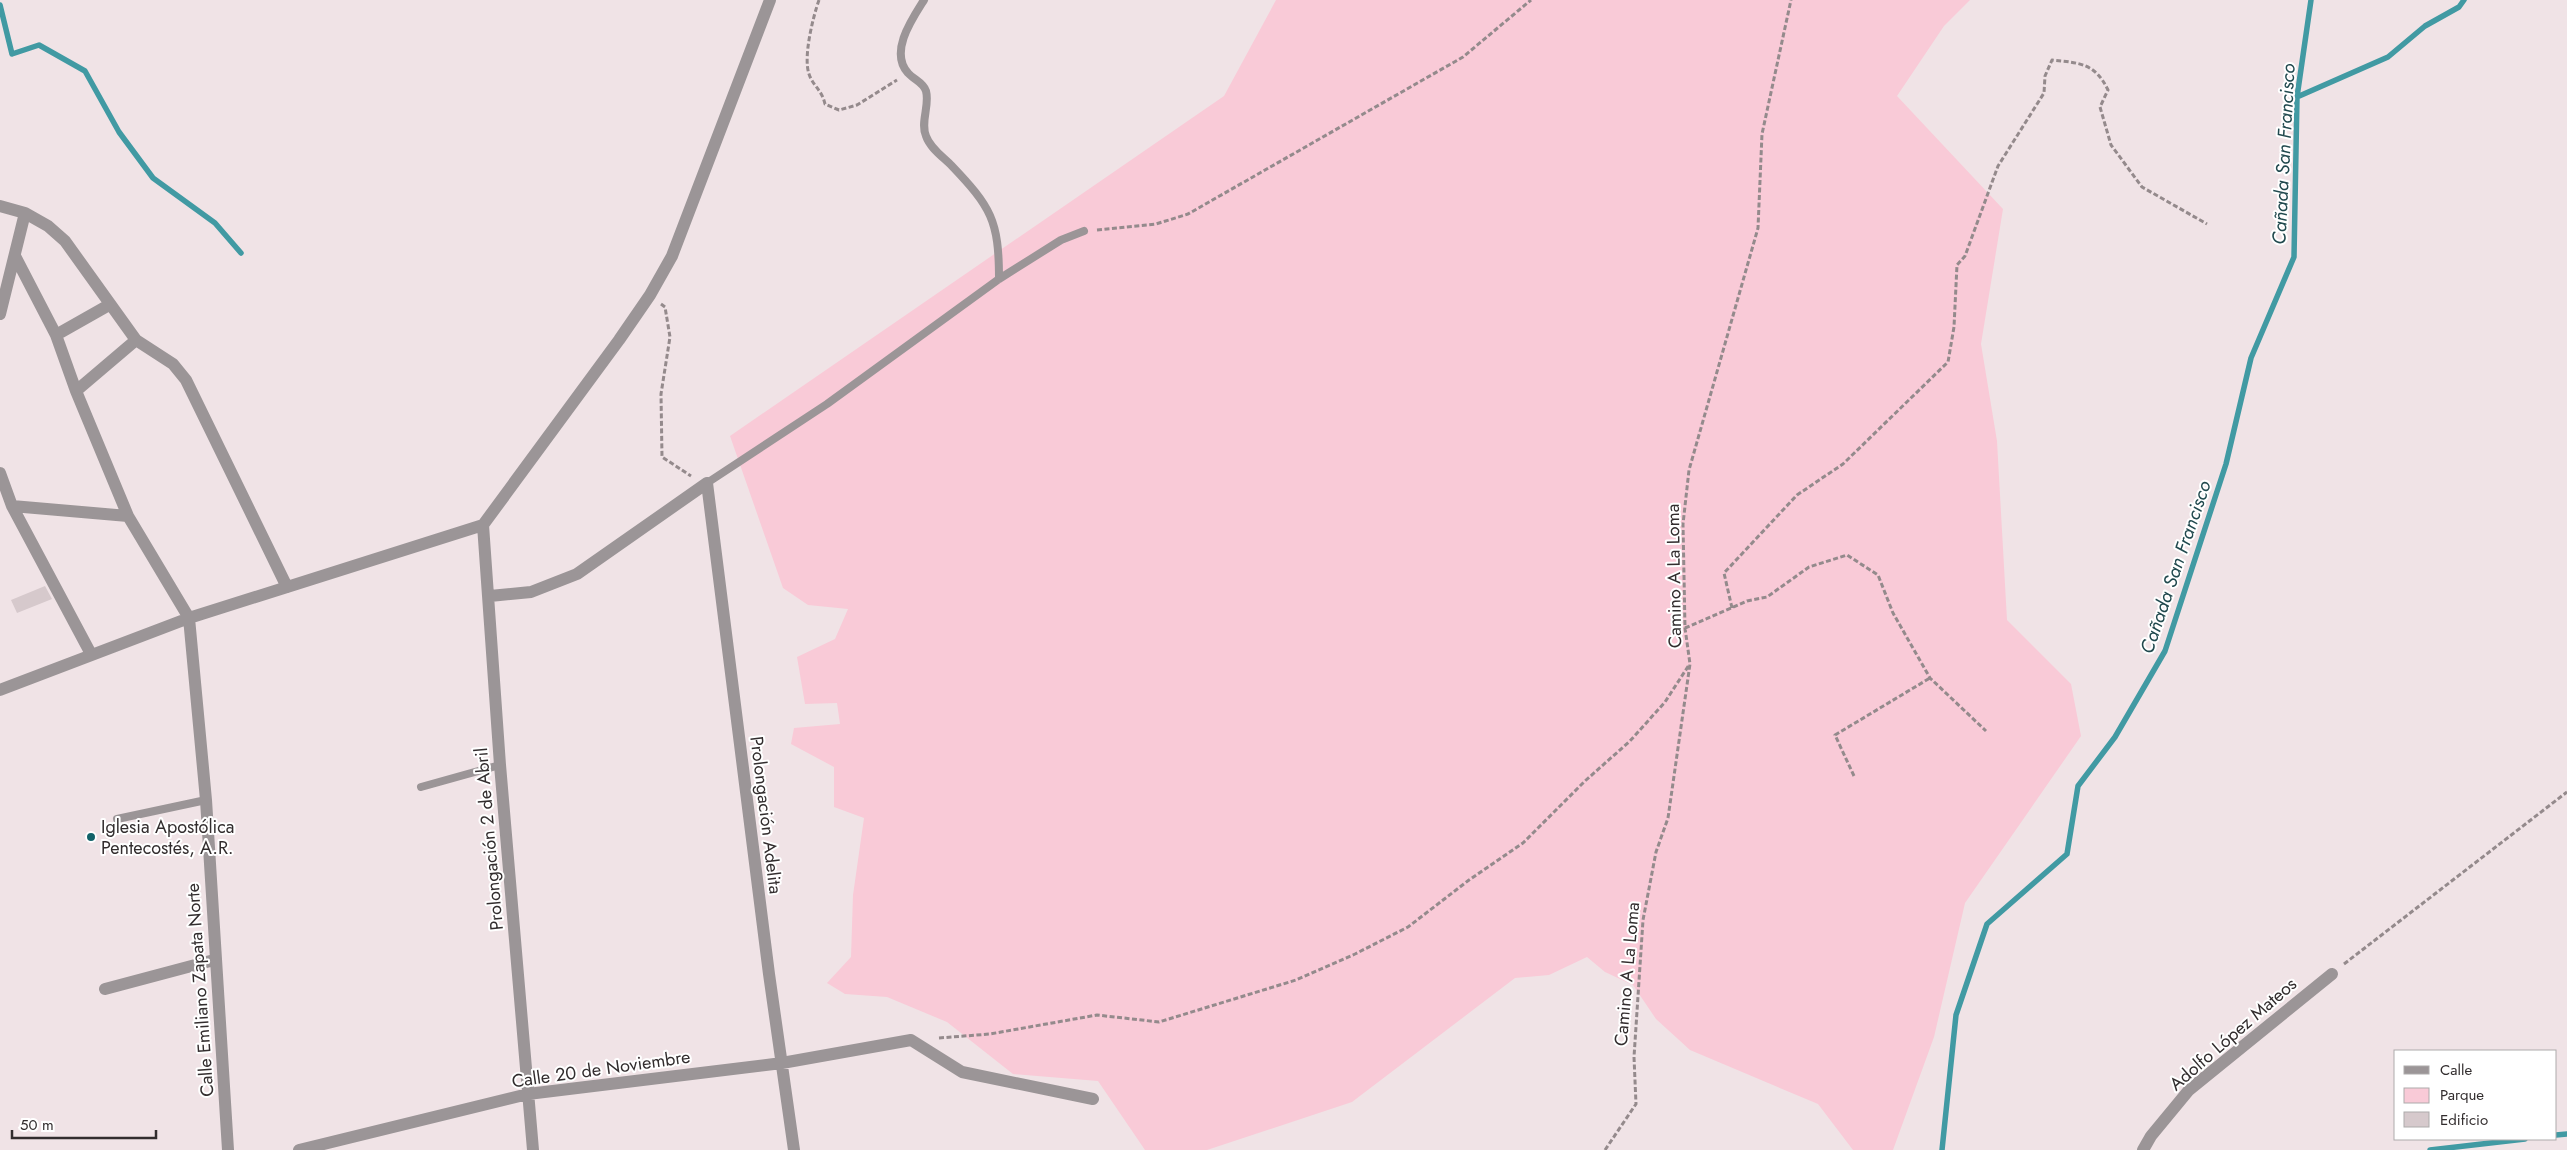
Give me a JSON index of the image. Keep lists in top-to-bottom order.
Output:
{
  "streets": {
    "street": [
      "Prolongación Adelita",
      "Prolongación 2 de Abril",
      "Calle Emiliano Zapata Norte",
      "Adolfo López Mateos",
      "Calle 20 de Noviembre"
    ],
    "path": ["Camino A La Loma"]
  },
  "crossings": [
    ["Prolongación Adelita", "Calle 20 de Noviembre"],
    ["Prolongación 2 de Abril", "Calle 20 de Noviembre"]
  ],
  "water": ["Cañada San Francisco"],
  "places": ["Iglesia Apostólica Pentecostés, A.R."],
  "legend": ["Calle", "Parque", "Edificio"],
  "scale_bar": "50 m"
}
